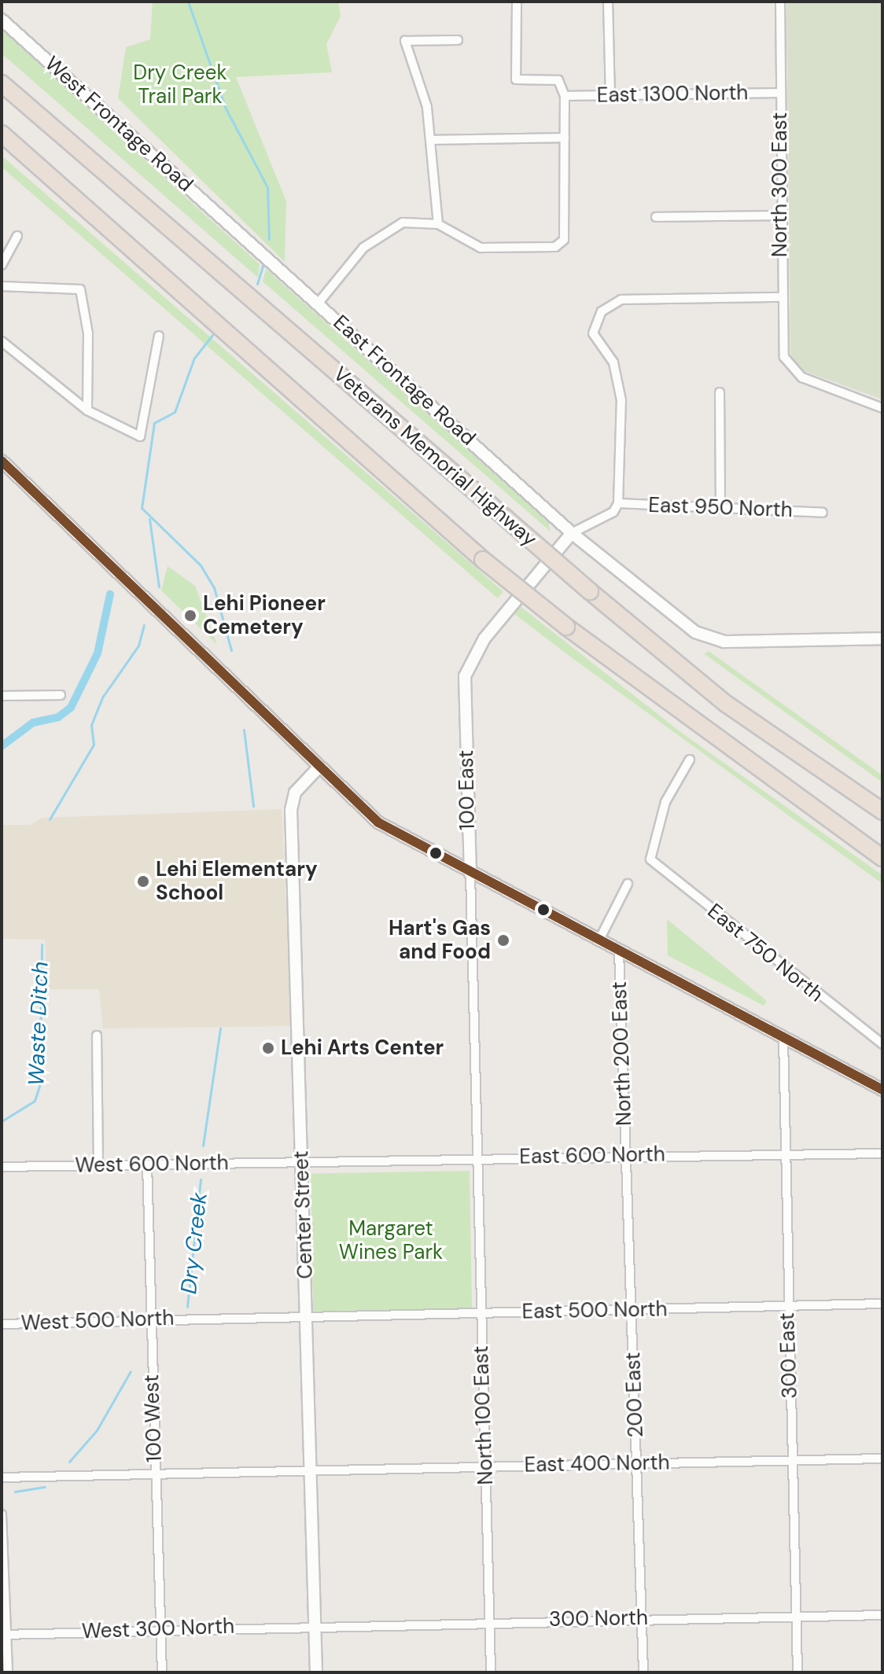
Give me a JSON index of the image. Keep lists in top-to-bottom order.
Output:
{
  "streets": {
    "highway": ["Veterans Memorial Highway"],
    "street": [
      "East 1300 North",
      "West Frontage Road",
      "North 300 East",
      "East Frontage Road",
      "East 950 North",
      "100 East",
      "East 750 North",
      "North 200 East",
      "East 600 North",
      "West 600 North",
      "Center Street",
      "East 500 North",
      "West 500 North",
      "300 East",
      "200 East",
      "North 100 East",
      "100 West",
      "East 400 North",
      "300 North",
      "West 300 North"
    ]
  },
  "crossings": [
    ["East 1300 North", "North 300 East"],
    ["West Frontage Road", "East Frontage Road"],
    ["East Frontage Road", "100 East"],
    ["100 East", "East 600 North"],
    ["100 East", "North 100 East"],
    ["North 200 East", "East 600 North"],
    ["North 200 East", "200 East"],
    ["East 600 North", "West 600 North"],
    ["East 600 North", "Center Street"],
    ["East 600 North", "300 East"],
    ["East 600 North", "200 East"],
    ["East 600 North", "North 100 East"],
    ["West 600 North", "Center Street"],
    ["West 600 North", "100 West"],
    ["Center Street", "East 500 North"],
    ["Center Street", "West 500 North"],
    ["Center Street", "East 400 North"],
    ["Center Street", "300 North"],
    ["Center Street", "West 300 North"],
    ["East 500 North", "West 500 North"],
    ["East 500 North", "300 East"],
    ["East 500 North", "200 East"],
    ["East 500 North", "North 100 East"],
    ["West 500 North", "100 West"],
    ["300 East", "East 400 North"],
    ["300 East", "300 North"],
    ["200 East", "East 400 North"],
    ["200 East", "300 North"],
    ["North 100 East", "East 400 North"],
    ["North 100 East", "300 North"],
    ["100 West", "East 400 North"],
    ["100 West", "West 300 North"],
    ["300 North", "West 300 North"]
  ],
  "water": ["Waste Ditch", "Dry Creek"],
  "parks": ["Dry Creek Trail Park", "Margaret Wines Park"],
  "places": [
    "Lehi Pioneer Cemetery",
    "Lehi Elementary School",
    "Hart's Gas and Food",
    "Lehi Arts Center"
  ]
}
